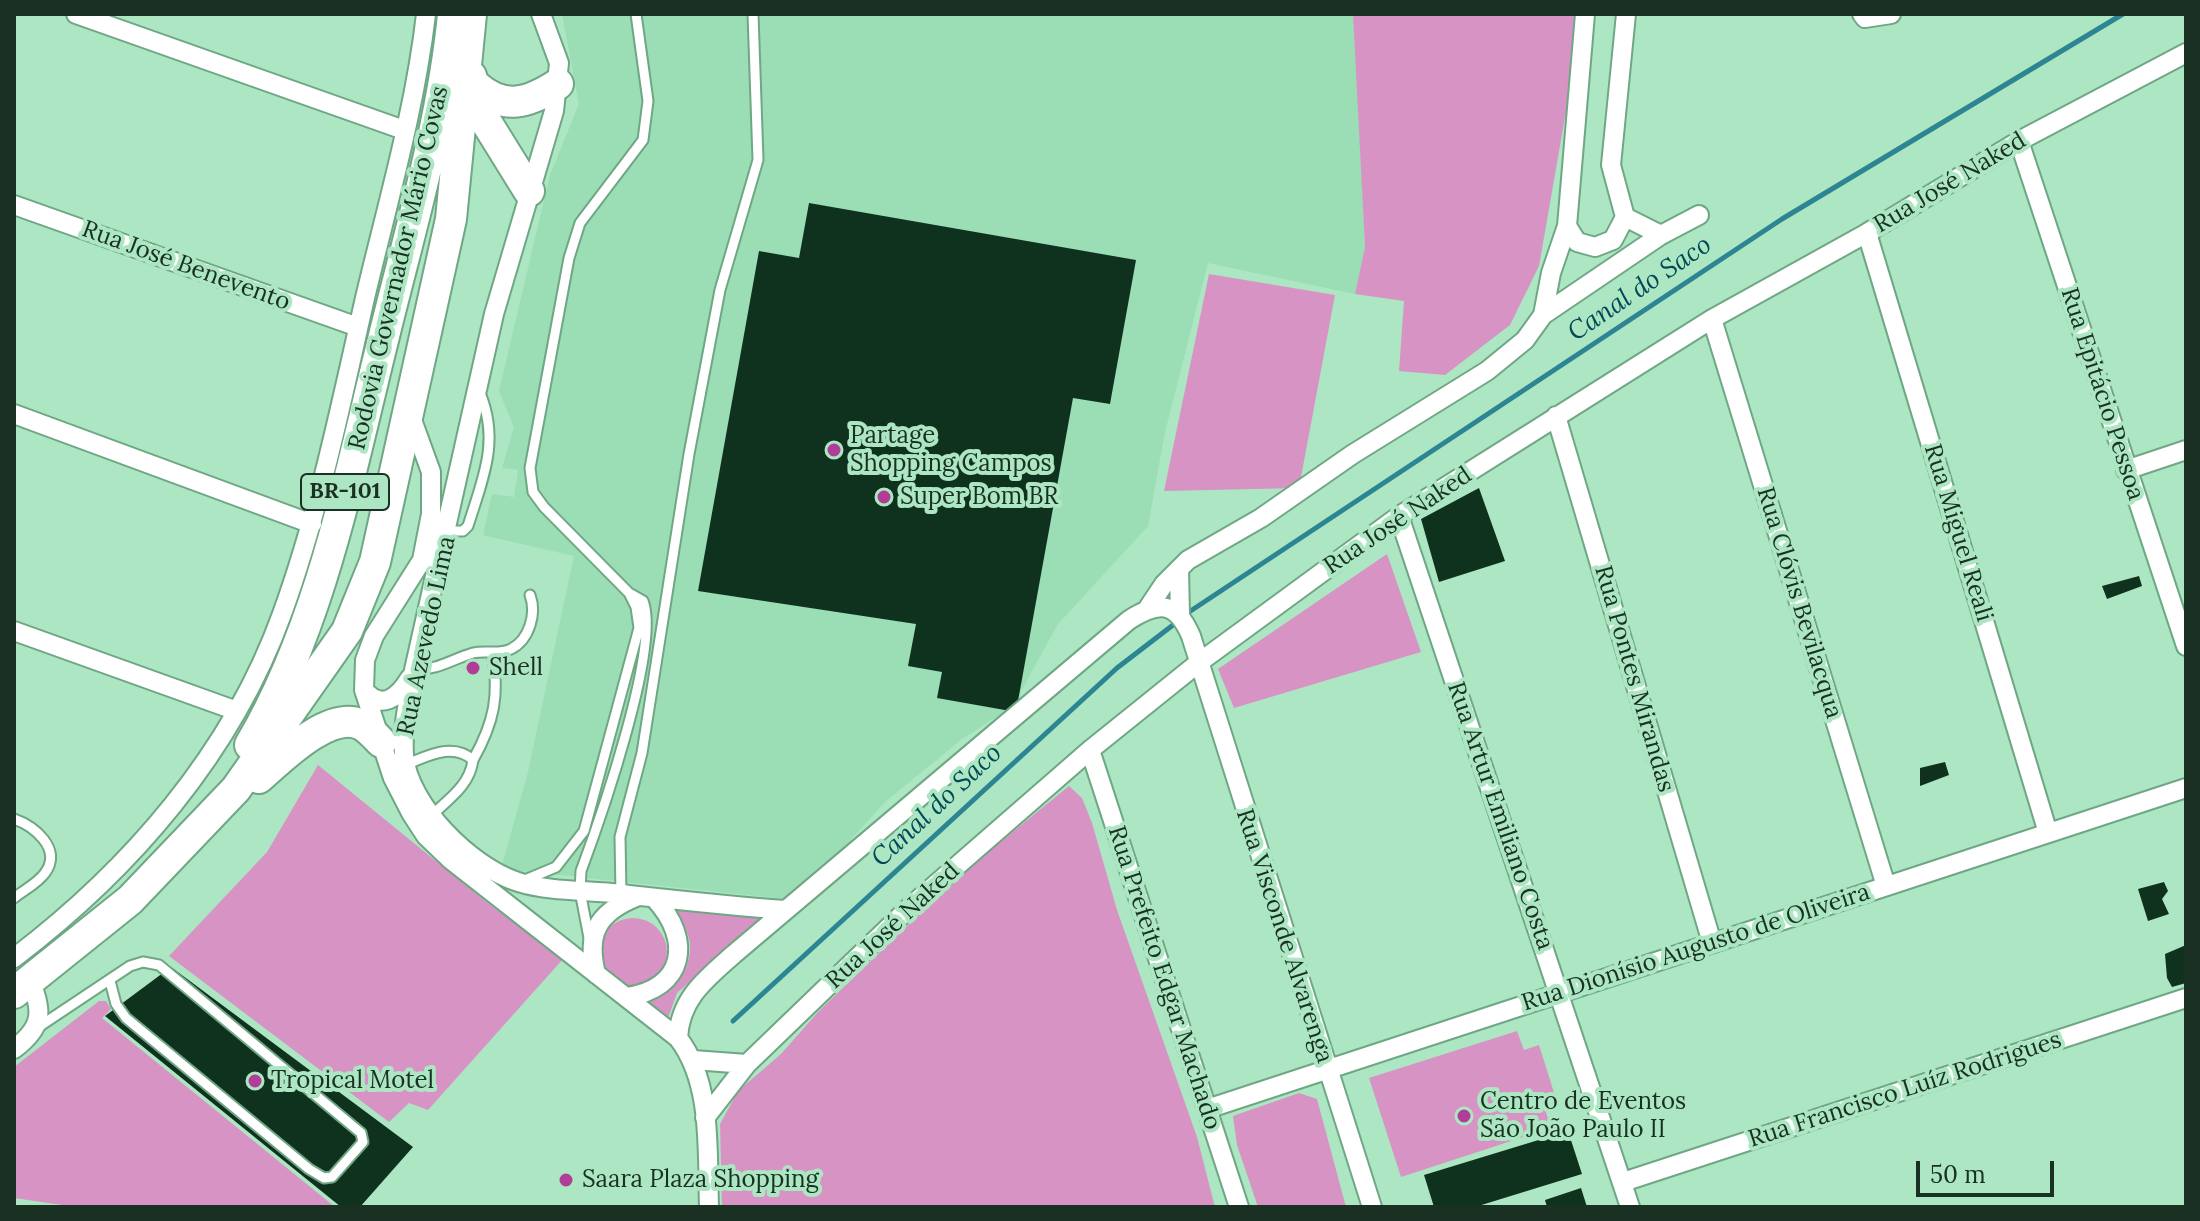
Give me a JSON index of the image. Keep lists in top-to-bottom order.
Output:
{
  "streets": {
    "highway": ["Rodovia Governador Mário Covas", "BR-101"],
    "street": [
      "Rua José Naked",
      "Rua José Benevento",
      "Rua Epitácio Pessoa",
      "Rua Miguel Reali",
      "Rua Clóvis Bevilacqua",
      "Rua Azevedo Lima",
      "Rua Pontes Mirandas",
      "Rua Artur Emiliano Costa",
      "Rua Visconde Alvarenga",
      "Rua Dionísio Augusto de Oliveira",
      "Rua Prefeito Edgar Machado",
      "Rua Francisco Luíz Rodrigues"
    ]
  },
  "crossings": [
    ["Rua José Naked", "Rua Epitácio Pessoa"],
    ["Rua José Naked", "Rua Miguel Reali"],
    ["Rua José Naked", "Rua Clóvis Bevilacqua"],
    ["Rua José Naked", "Rua Azevedo Lima"],
    ["Rua José Naked", "Rua Pontes Mirandas"],
    ["Rua José Naked", "Rua Artur Emiliano Costa"],
    ["Rua José Naked", "Rua Visconde Alvarenga"],
    ["Rua José Naked", "Rua Prefeito Edgar Machado"],
    ["Rodovia Governador Mário Covas", "Rua Azevedo Lima"],
    ["Rua Miguel Reali", "Rua Dionísio Augusto de Oliveira"],
    ["Rua Clóvis Bevilacqua", "Rua Dionísio Augusto de Oliveira"],
    ["Rua Pontes Mirandas", "Rua Dionísio Augusto de Oliveira"],
    ["Rua Artur Emiliano Costa", "Rua Dionísio Augusto de Oliveira"],
    ["Rua Artur Emiliano Costa", "Rua Francisco Luíz Rodrigues"],
    ["Rua Visconde Alvarenga", "Rua Dionísio Augusto de Oliveira"],
    ["Rua Dionísio Augusto de Oliveira", "Rua Prefeito Edgar Machado"]
  ],
  "water": ["Canal do Saco"],
  "places": [
    "Partage Shopping Campos",
    "Super Bom BR",
    "Shell",
    "Tropical Motel",
    "Centro de Eventos São João Paulo II",
    "Saara Plaza Shopping"
  ],
  "scale_bar": "50 m"
}
